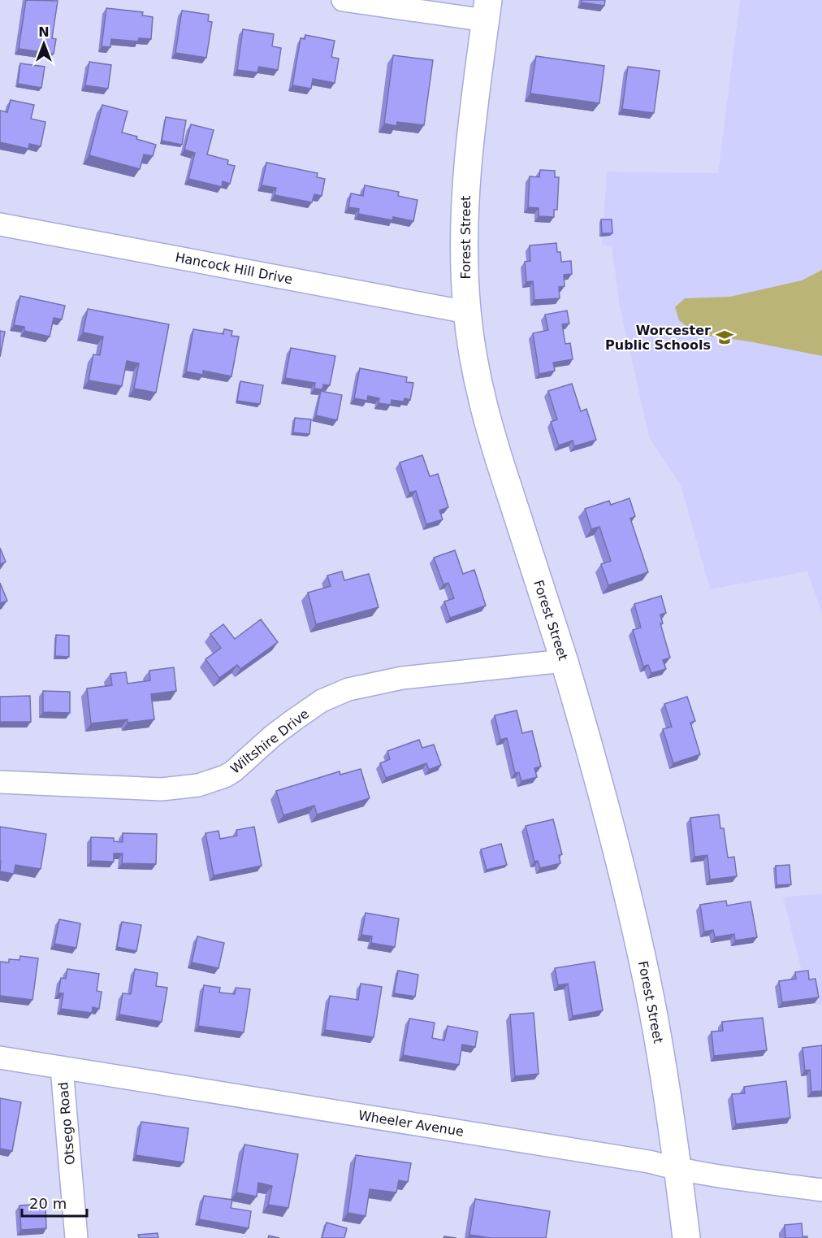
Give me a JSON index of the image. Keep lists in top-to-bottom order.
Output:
{
  "streets": {
    "main road": ["Forest Street"],
    "street": [
      "Hancock Hill Drive",
      "Wiltshire Drive",
      "Otsego Road",
      "Wheeler Avenue"
    ]
  },
  "crossings": [
    ["Forest Street", "Hancock Hill Drive"],
    ["Forest Street", "Wiltshire Drive"],
    ["Forest Street", "Wheeler Avenue"],
    ["Otsego Road", "Wheeler Avenue"]
  ],
  "places": {
    "school or university": ["Worcester Public Schools"]
  },
  "scale_bar": "20 m",
  "north": "top"
}
